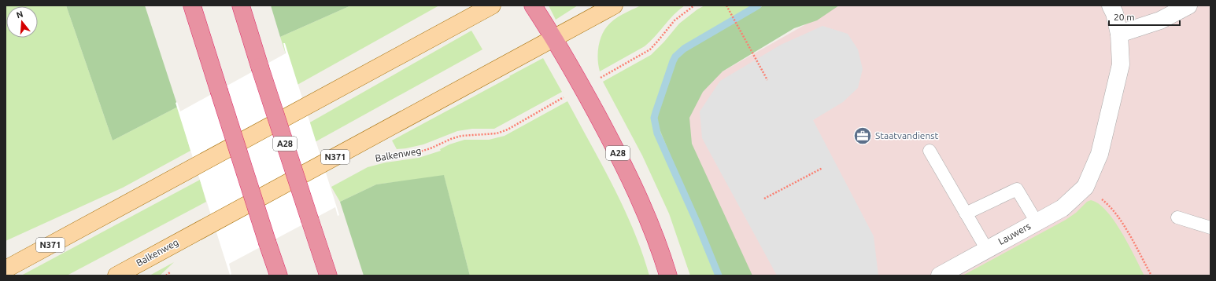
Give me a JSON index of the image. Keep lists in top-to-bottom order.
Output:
{
  "streets": {
    "highway": ["A28"],
    "main road": ["Balkenweg", "N371"],
    "street": ["Lauwers"]
  },
  "crossings": [
    ["A28", "Balkenweg"]
  ],
  "places": {
    "office": ["Staatvandienst"]
  },
  "scale_bar": "20 m",
  "north": "top"
}
